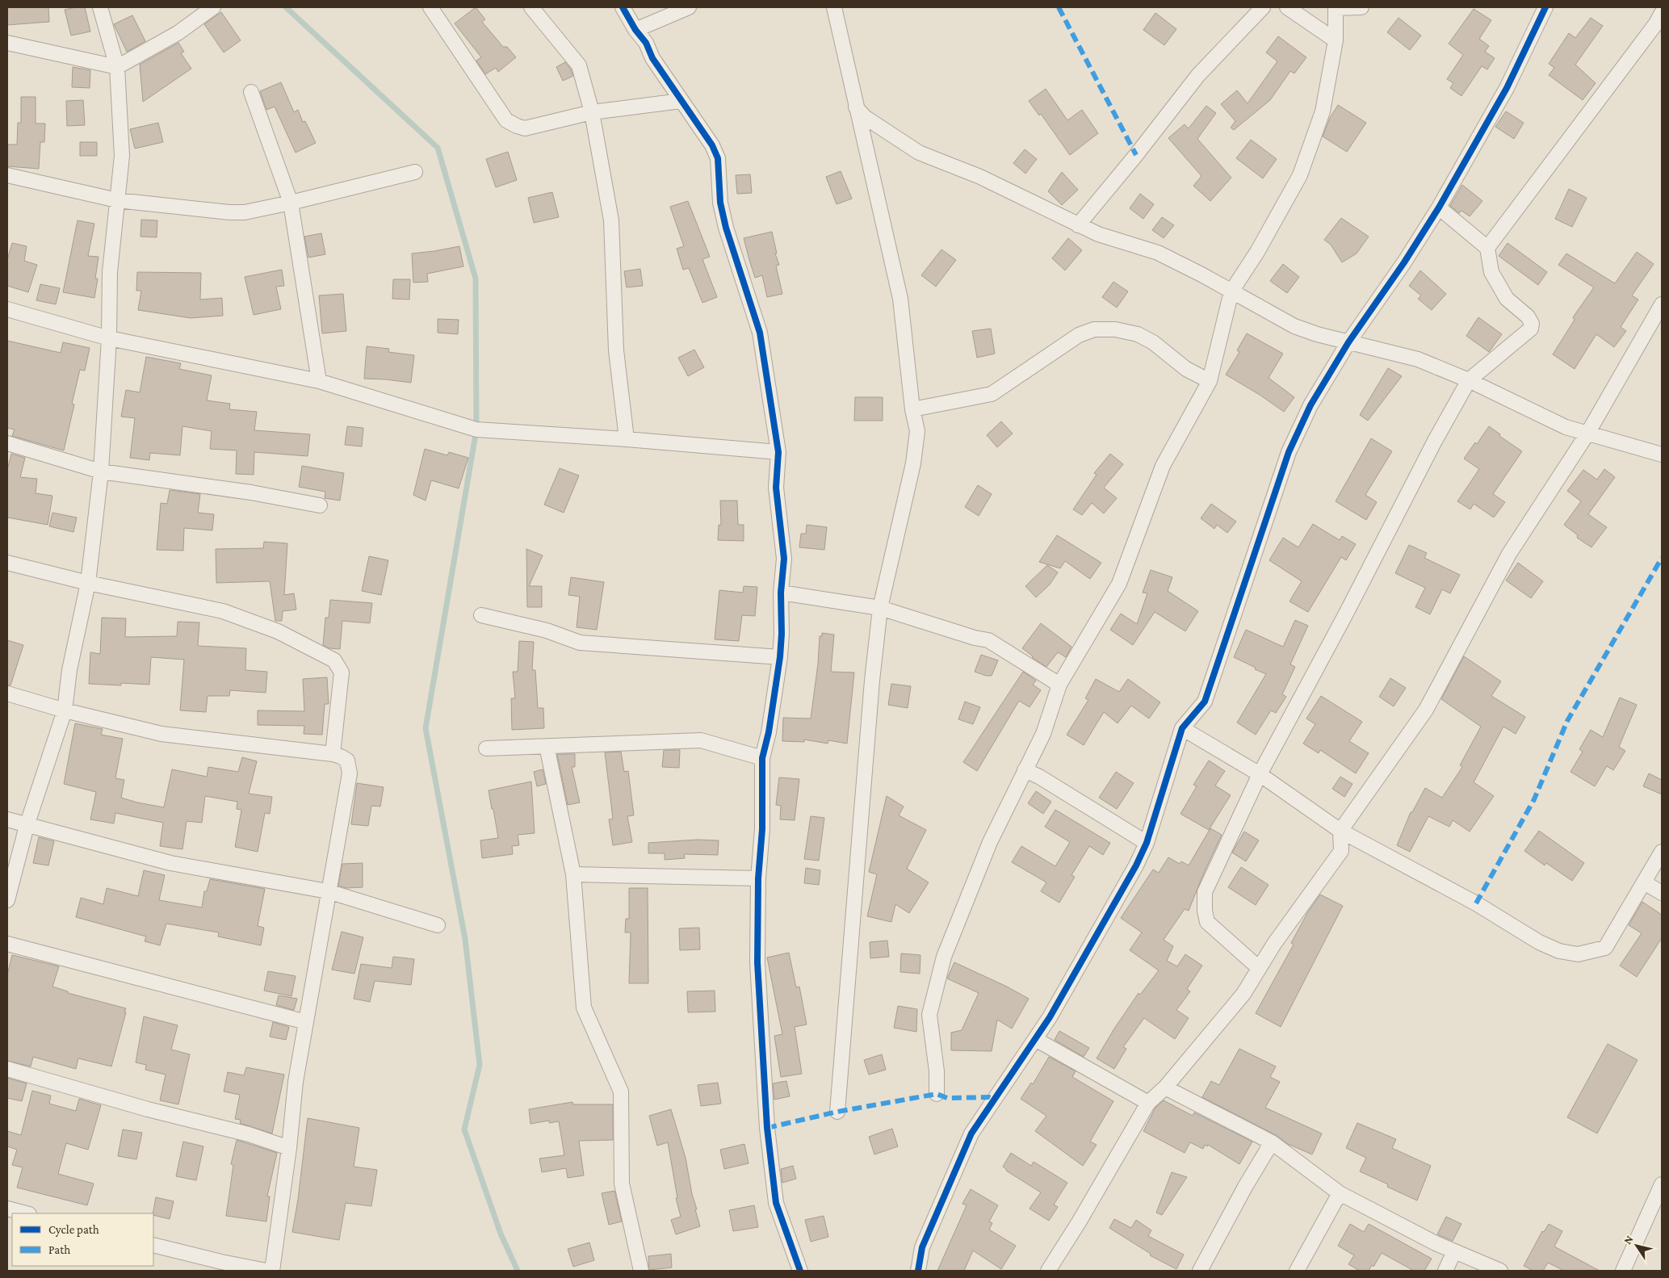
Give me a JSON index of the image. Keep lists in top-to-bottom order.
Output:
{
  "legend": ["Cycle path", "Path"],
  "north": "top left"
}
